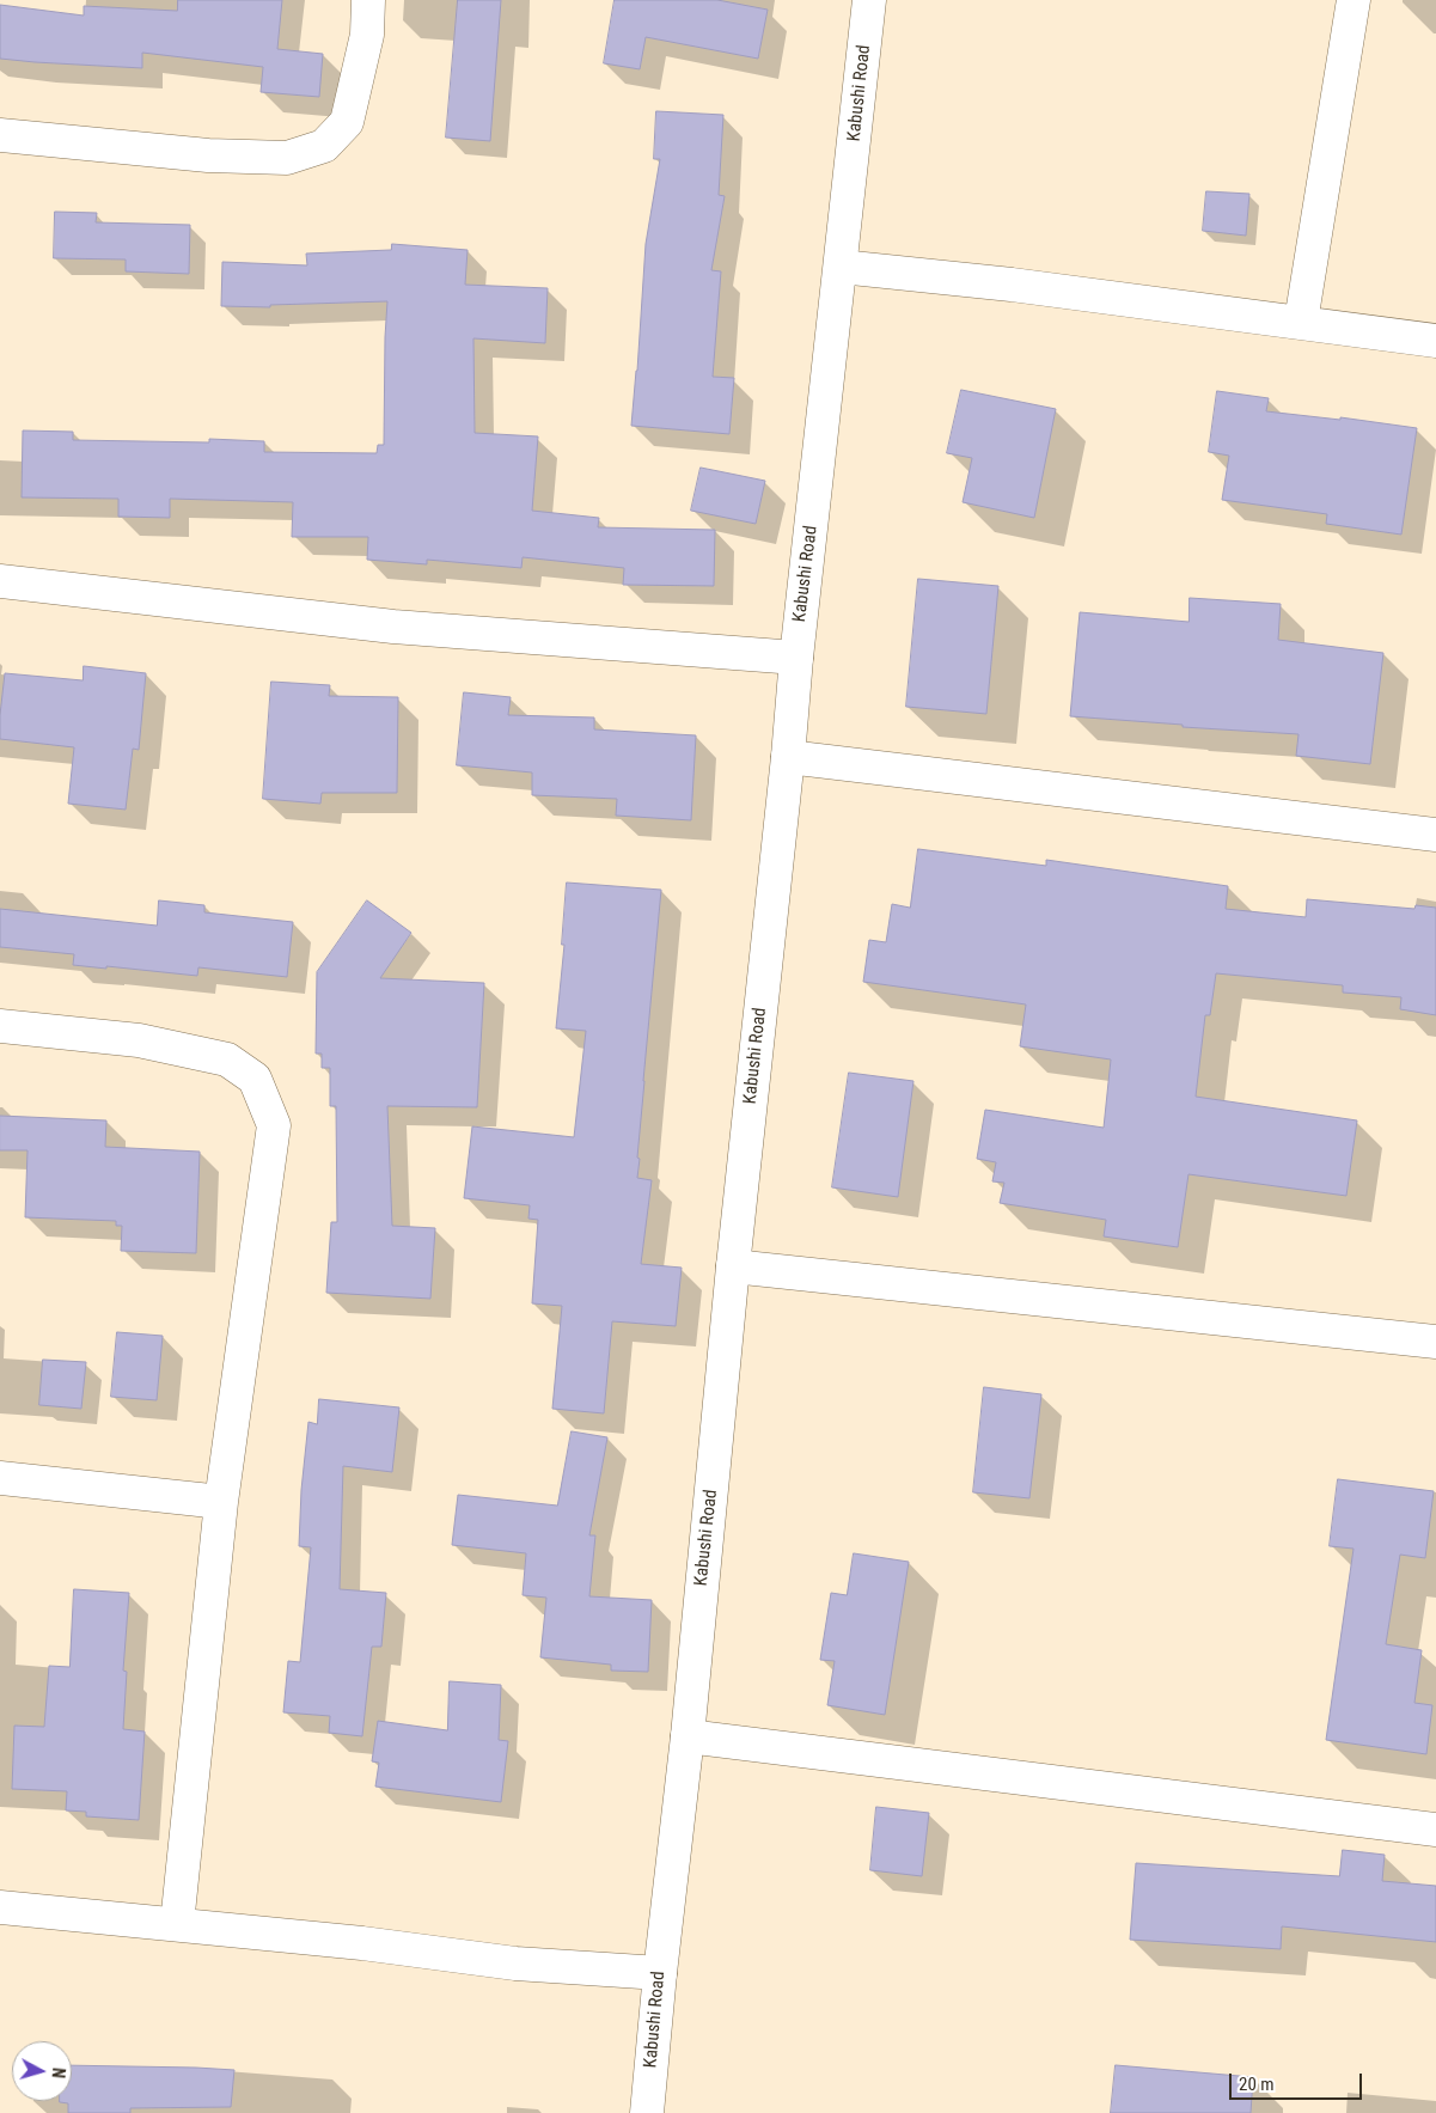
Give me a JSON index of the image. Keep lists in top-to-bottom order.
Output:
{
  "streets": {
    "street": ["Kabushi Road"]
  },
  "scale_bar": "20 m",
  "north": "right"
}
